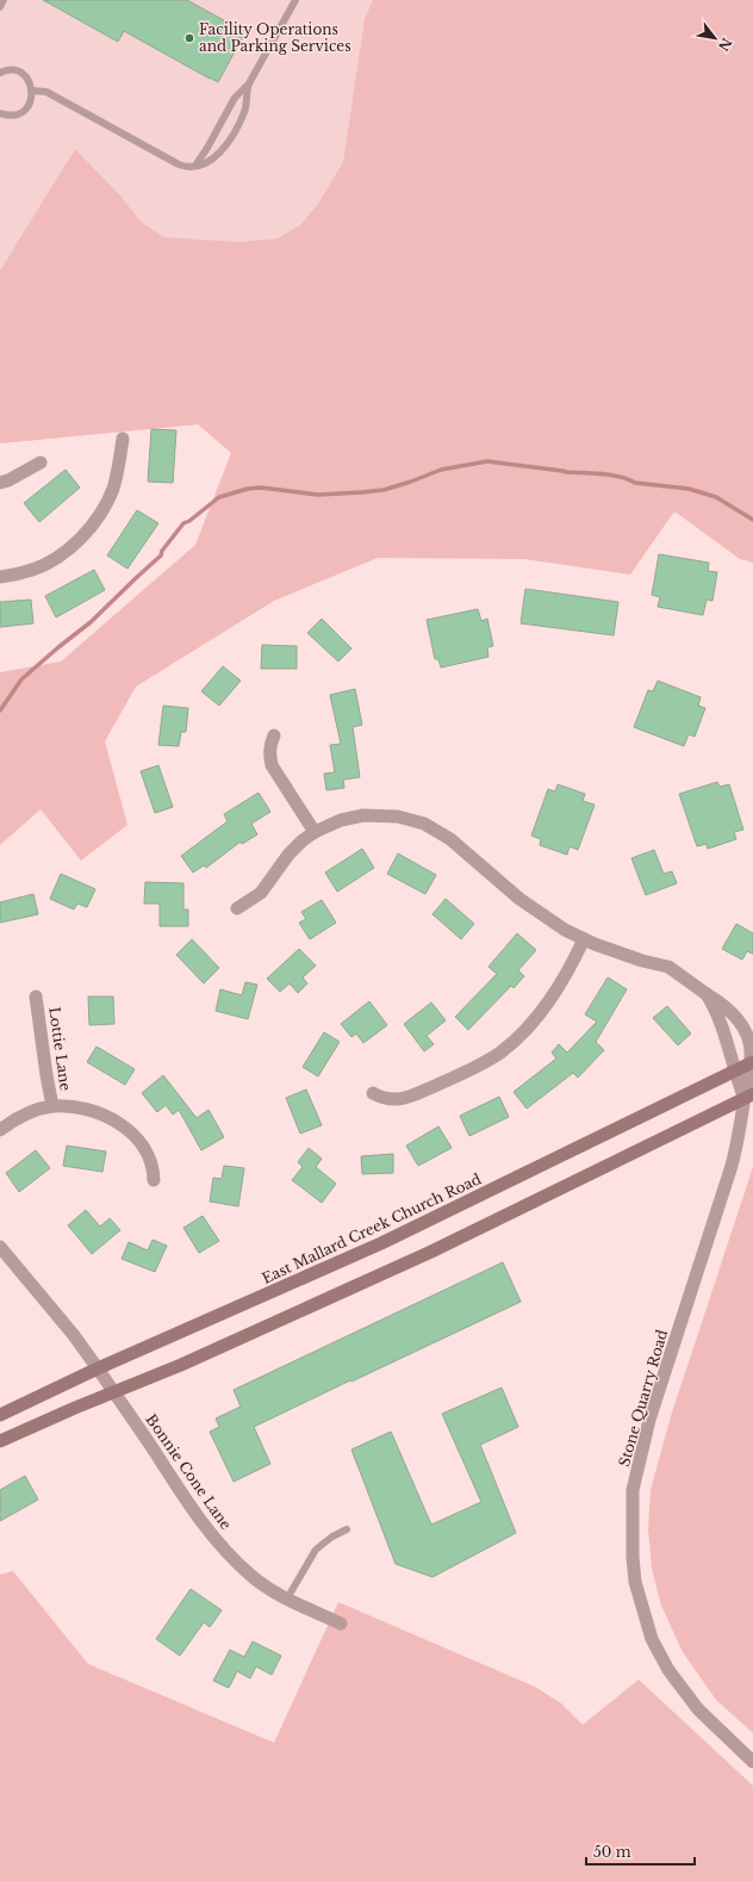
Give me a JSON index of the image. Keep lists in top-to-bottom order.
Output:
{
  "streets": {
    "main road": ["East Mallard Creek Church Road"],
    "street": ["Lottie Lane", "Stone Quarry Road", "Bonnie Cone Lane"]
  },
  "crossings": [
    ["East Mallard Creek Church Road", "Stone Quarry Road"],
    ["East Mallard Creek Church Road", "Bonnie Cone Lane"]
  ],
  "places": ["Facility Operations and Parking Services"],
  "scale_bar": "50 m",
  "north": "bottom right"
}
